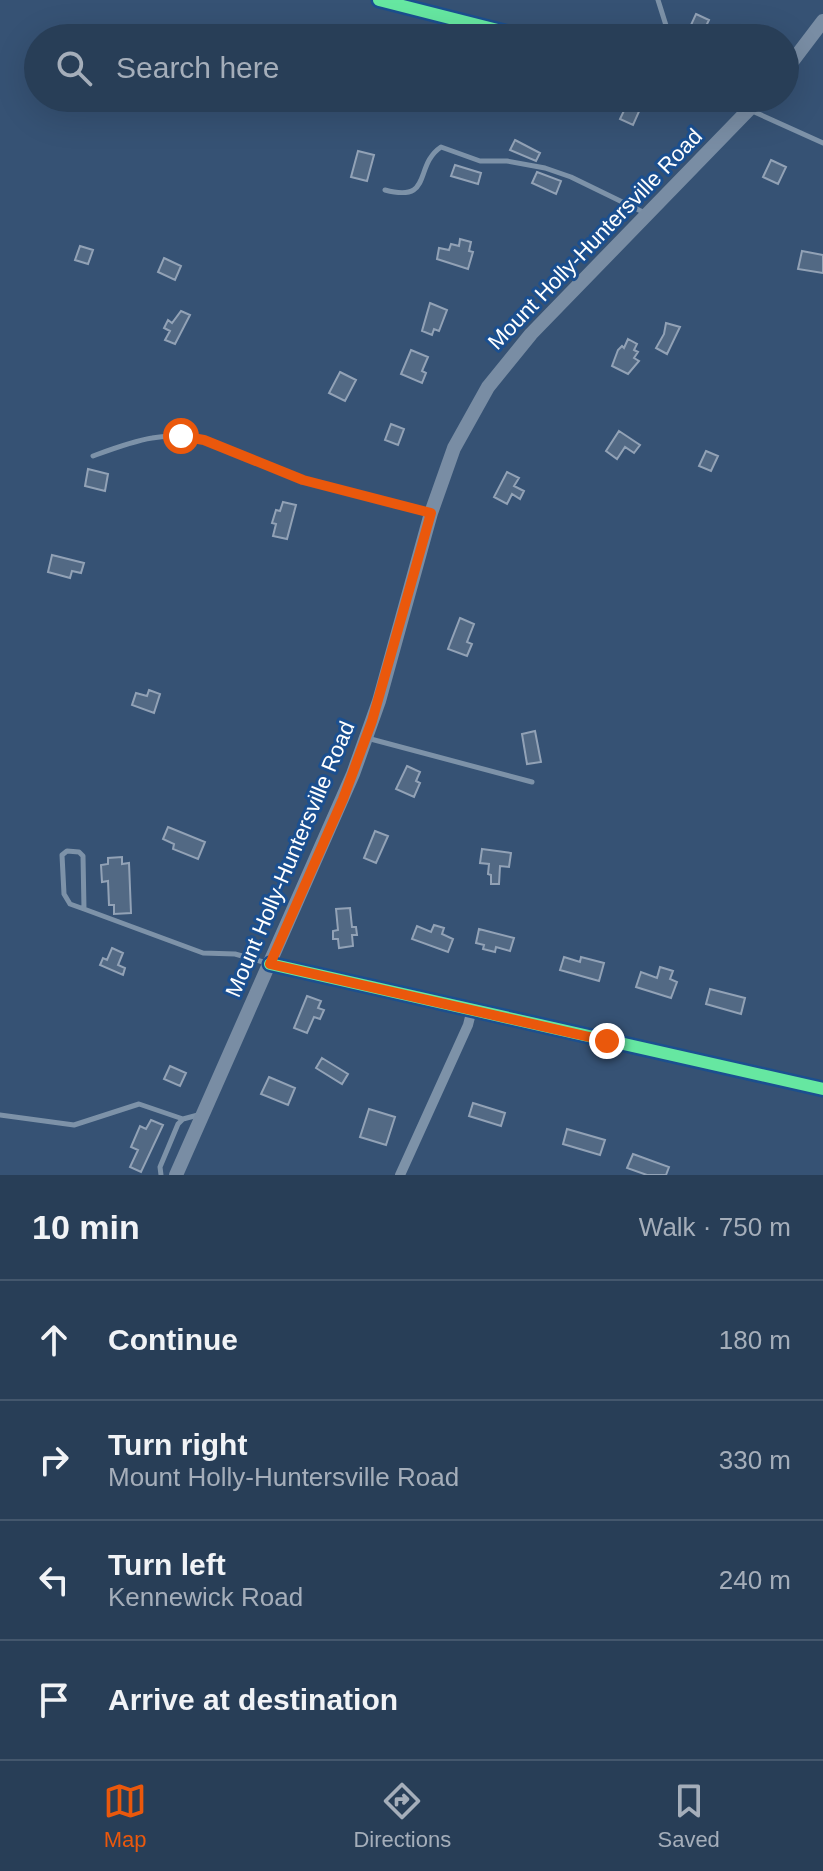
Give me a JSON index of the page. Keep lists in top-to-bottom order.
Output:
{
  "streets": {
    "main road": ["Mount Holly-Huntersville Road"]
  },
  "page": {
    "search": "Search here",
    "heading": ["10 min", "Walk · 750 m"],
    "list": [
      ["Continue", "180 m"],
      ["Turn right", "Mount Holly-Huntersville Road", "330 m"],
      ["Turn left", "Kennewick Road", "240 m"],
      "Arrive at destination"
    ],
    "nav": ["Map", "Directions", "Saved"]
  }
}
